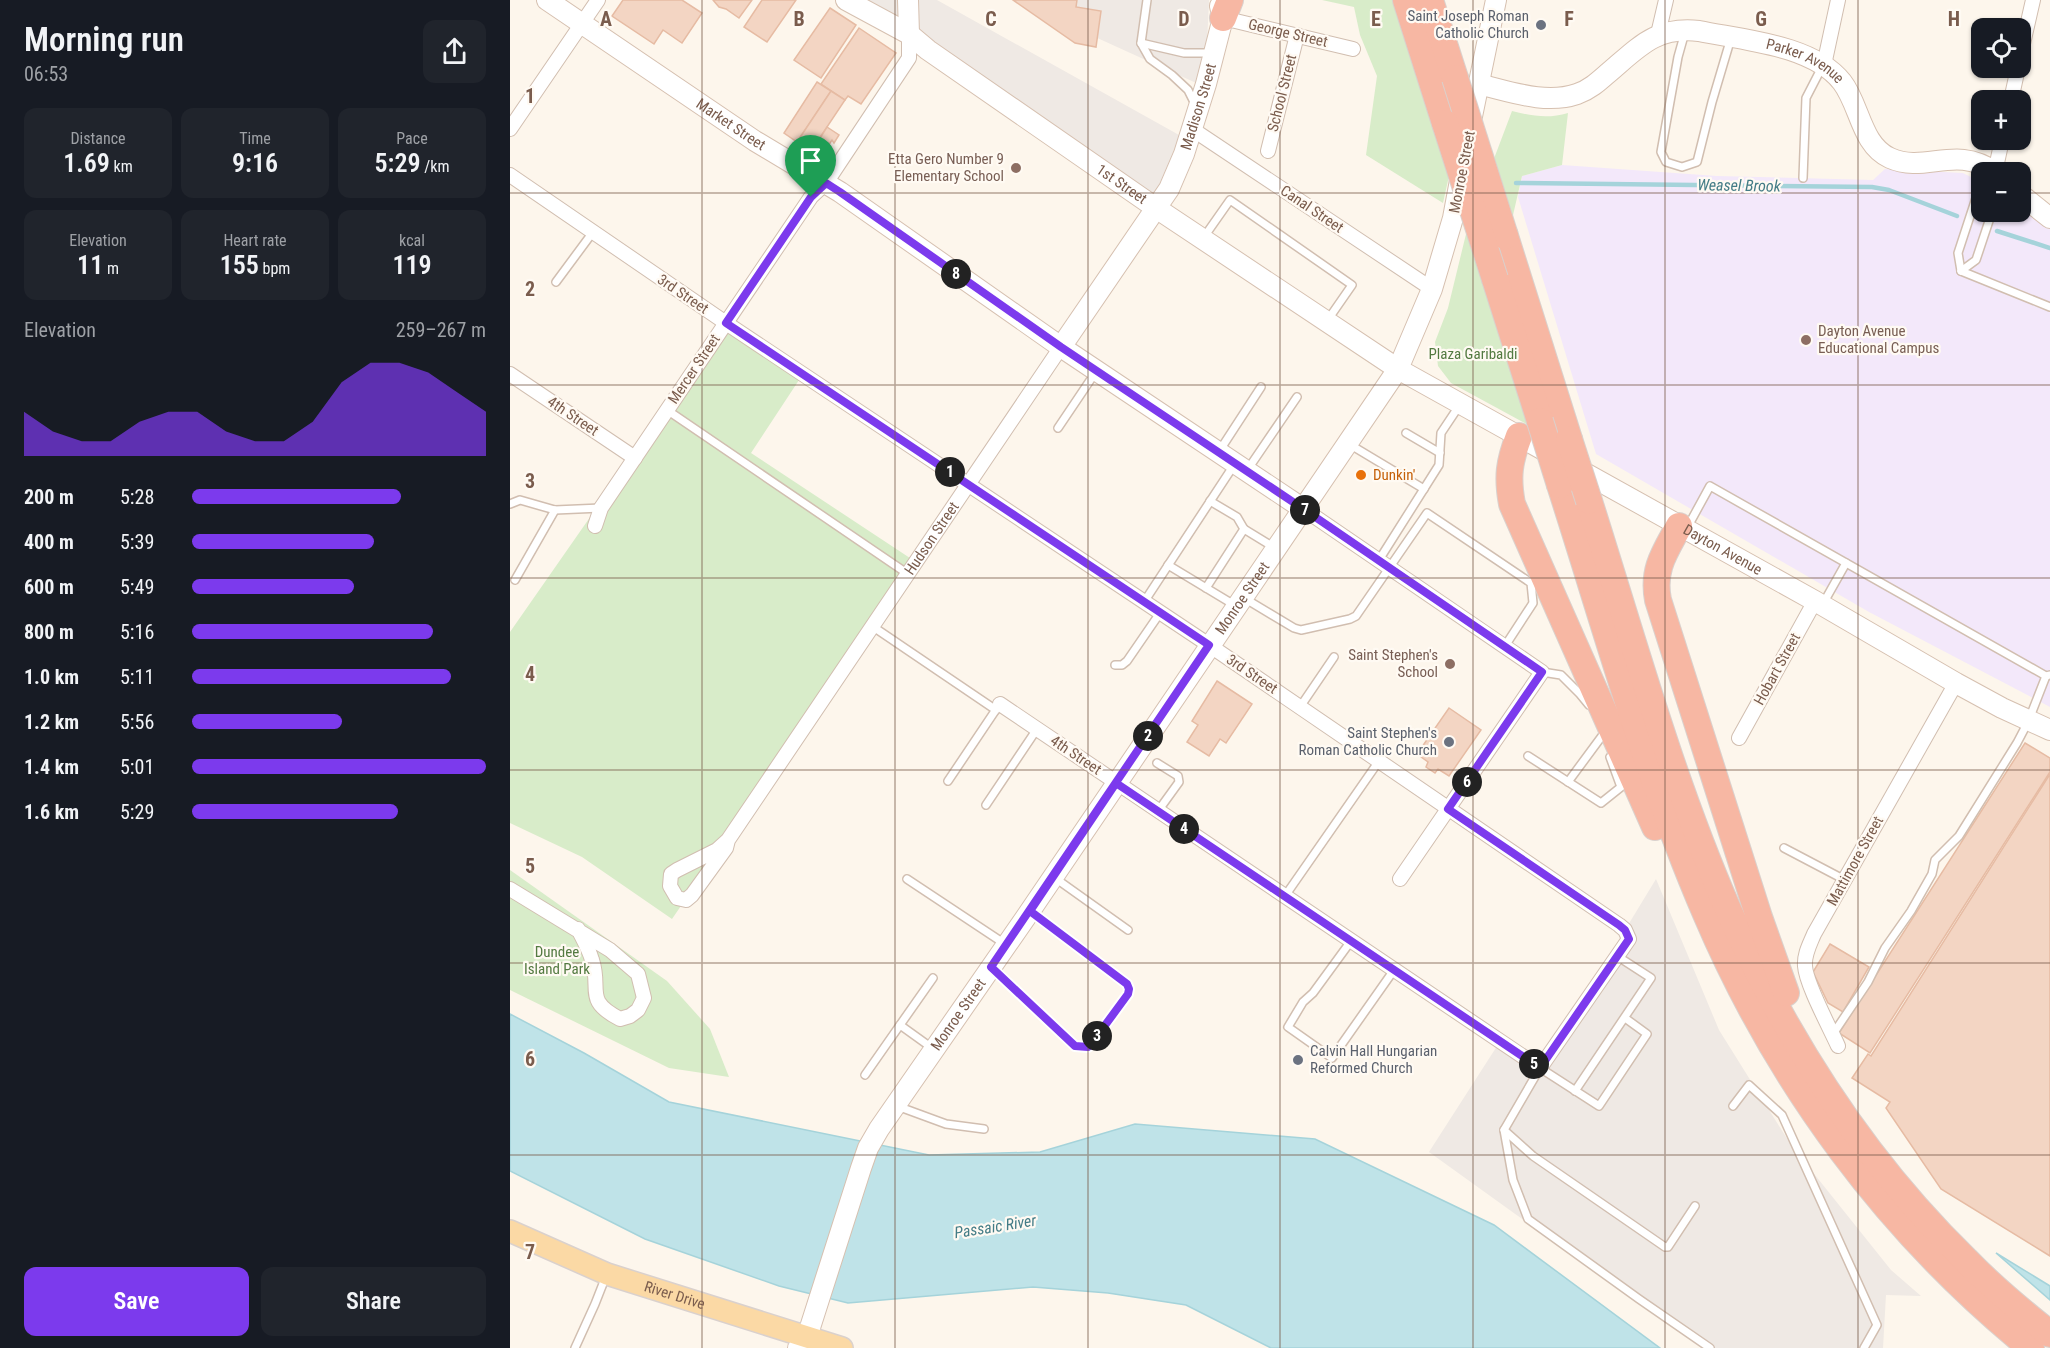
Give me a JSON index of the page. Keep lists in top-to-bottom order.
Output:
{
  "streets": {
    "main road": ["River Drive"],
    "street": [
      "George Street",
      "Parker Avenue",
      "School Street",
      "Madison Street",
      "Market Street",
      "Monroe Street",
      "1st Street",
      "Canal Street",
      "3rd Street",
      "Mercer Street",
      "4th Street",
      "Hudson Street",
      "Dayton Avenue",
      "Hobart Street",
      "Mattimore Street"
    ]
  },
  "crossings": [
    ["George Street", "School Street"],
    ["George Street", "Madison Street"],
    ["Parker Avenue", "Monroe Street"],
    ["Madison Street", "1st Street"],
    ["Madison Street", "Canal Street"],
    ["Madison Street", "Hudson Street"],
    ["Market Street", "Monroe Street"],
    ["Market Street", "Mercer Street"],
    ["Market Street", "Hudson Street"],
    ["Monroe Street", "1st Street"],
    ["Monroe Street", "Canal Street"],
    ["Monroe Street", "3rd Street"],
    ["Monroe Street", "4th Street"],
    ["Monroe Street", "Dayton Avenue"],
    ["Monroe Street", "River Drive"],
    ["1st Street", "Mercer Street"],
    ["1st Street", "Hudson Street"],
    ["1st Street", "Dayton Avenue"],
    ["3rd Street", "Mercer Street"],
    ["3rd Street", "Hudson Street"],
    ["Mercer Street", "4th Street"],
    ["Dayton Avenue", "Hobart Street"],
    ["Dayton Avenue", "Mattimore Street"]
  ],
  "water": ["Weasel Brook", "Passaic River"],
  "parks": ["Plaza Garibaldi", "Dundee Island Park"],
  "places": [
    "Saint Joseph Roman Catholic Church",
    "Etta Gero Number 9 Elementary School",
    "Dayton Avenue Educational Campus",
    "Dunkin'",
    "Saint Stephen's School",
    "Saint Stephen's Roman Catholic Church",
    "Calvin Hall Hungarian Reformed Church"
  ],
  "page": {
    "heading": ["Morning run", "06:53"],
    "map_buttons": ["+", "−"],
    "stats": [
      ["Distance", "1.69 km"],
      ["Time", "9:16"],
      ["Pace", "5:29 /km"],
      ["Elevation", "11 m"],
      ["Heart rate", "155 bpm"],
      ["kcal", "119"]
    ],
    "pins": [
      "8",
      "1",
      "7",
      "2",
      "6",
      "4",
      "3",
      "5"
    ],
    "chart": ["Elevation", "259–267 m"],
    "list": [
      {
        "name": "200 m",
        "note": "5:28"
      },
      {
        "name": "400 m",
        "note": "5:39"
      },
      {
        "name": "600 m",
        "note": "5:49"
      },
      {
        "name": "800 m",
        "note": "5:16"
      },
      {
        "name": "1.0 km",
        "note": "5:11"
      },
      {
        "name": "1.2 km",
        "note": "5:56"
      },
      {
        "name": "1.4 km",
        "note": "5:01"
      },
      {
        "name": "1.6 km",
        "note": "5:29"
      }
    ],
    "buttons": ["Save", "Share"]
  },
  "grid": {
    "columns": [
      "A",
      "B",
      "C",
      "D",
      "E",
      "F",
      "G",
      "H"
    ],
    "rows": [
      "1",
      "2",
      "3",
      "4",
      "5",
      "6",
      "7"
    ]
  }
}
